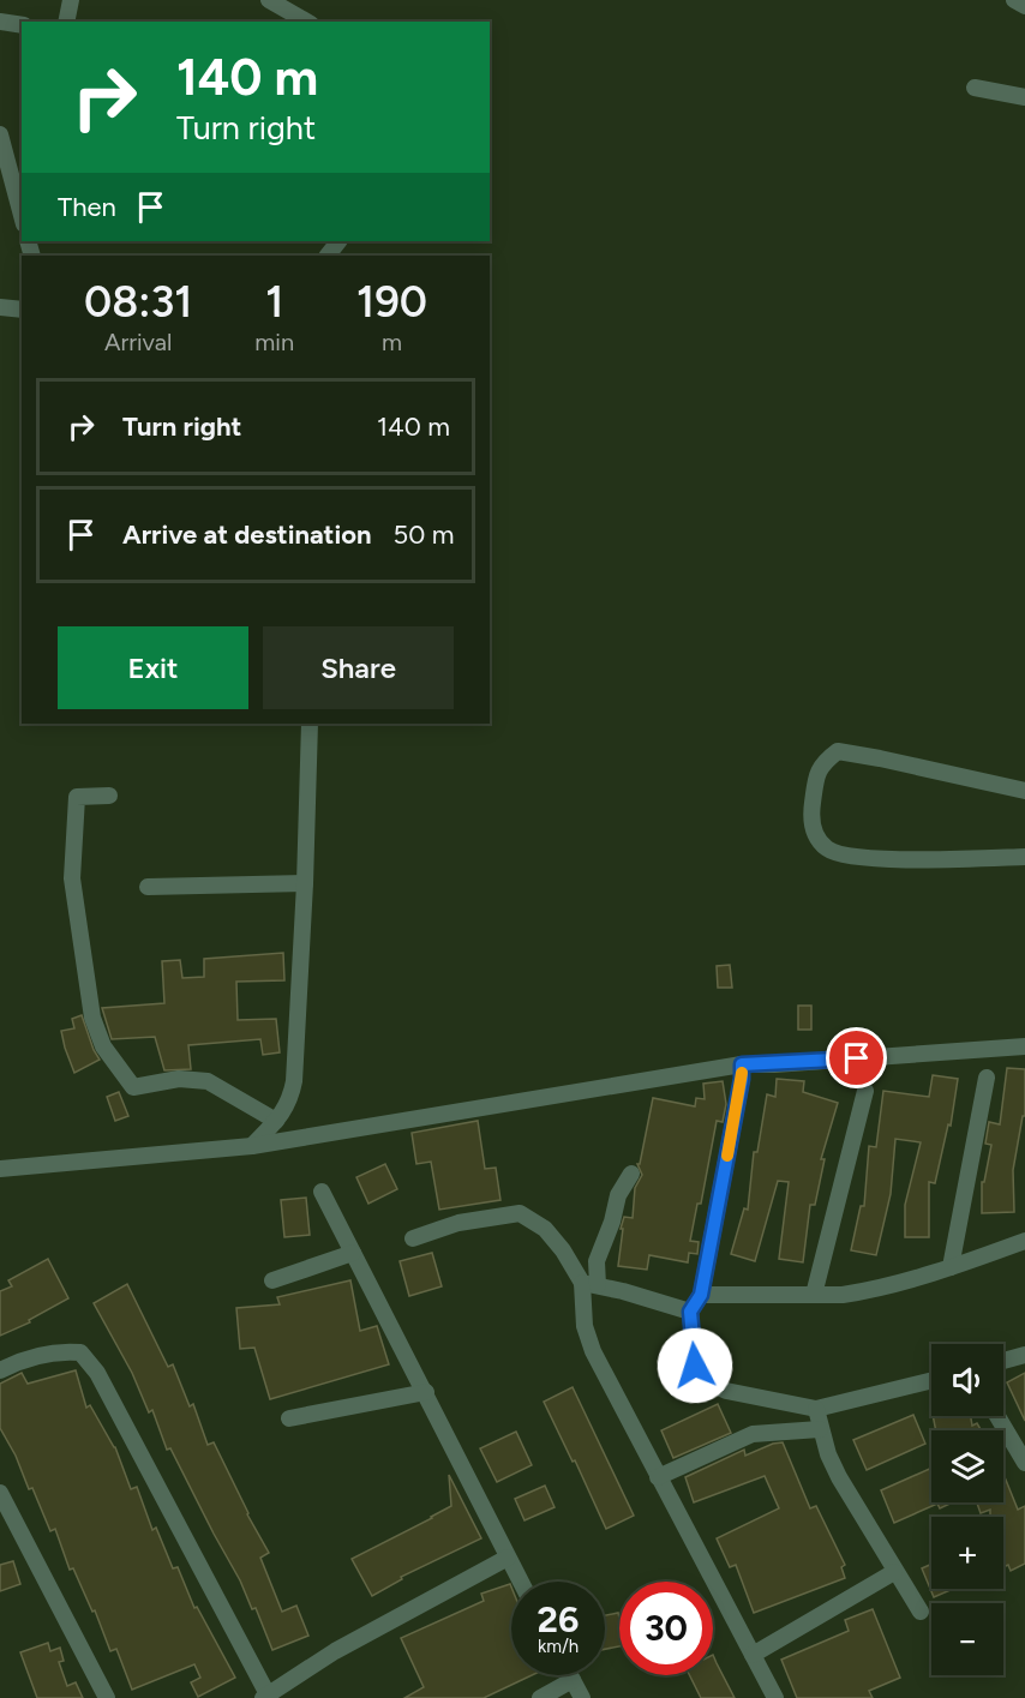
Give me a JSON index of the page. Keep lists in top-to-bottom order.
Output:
{
  "page": {
    "turn": ["140 m", "Turn right"],
    "then": "Then",
    "eta": [
      "08:31",
      "Arrival",
      "1",
      "min",
      "190",
      "m"
    ],
    "list": [
      {
        "name": "Turn right",
        "value": "140 m"
      },
      {
        "name": "Arrive at destination",
        "value": "50 m"
      }
    ],
    "buttons": ["Exit", "Share"],
    "map_buttons": ["+", "−"],
    "speed": "26 km/h",
    "limit": "30"
  }
}
